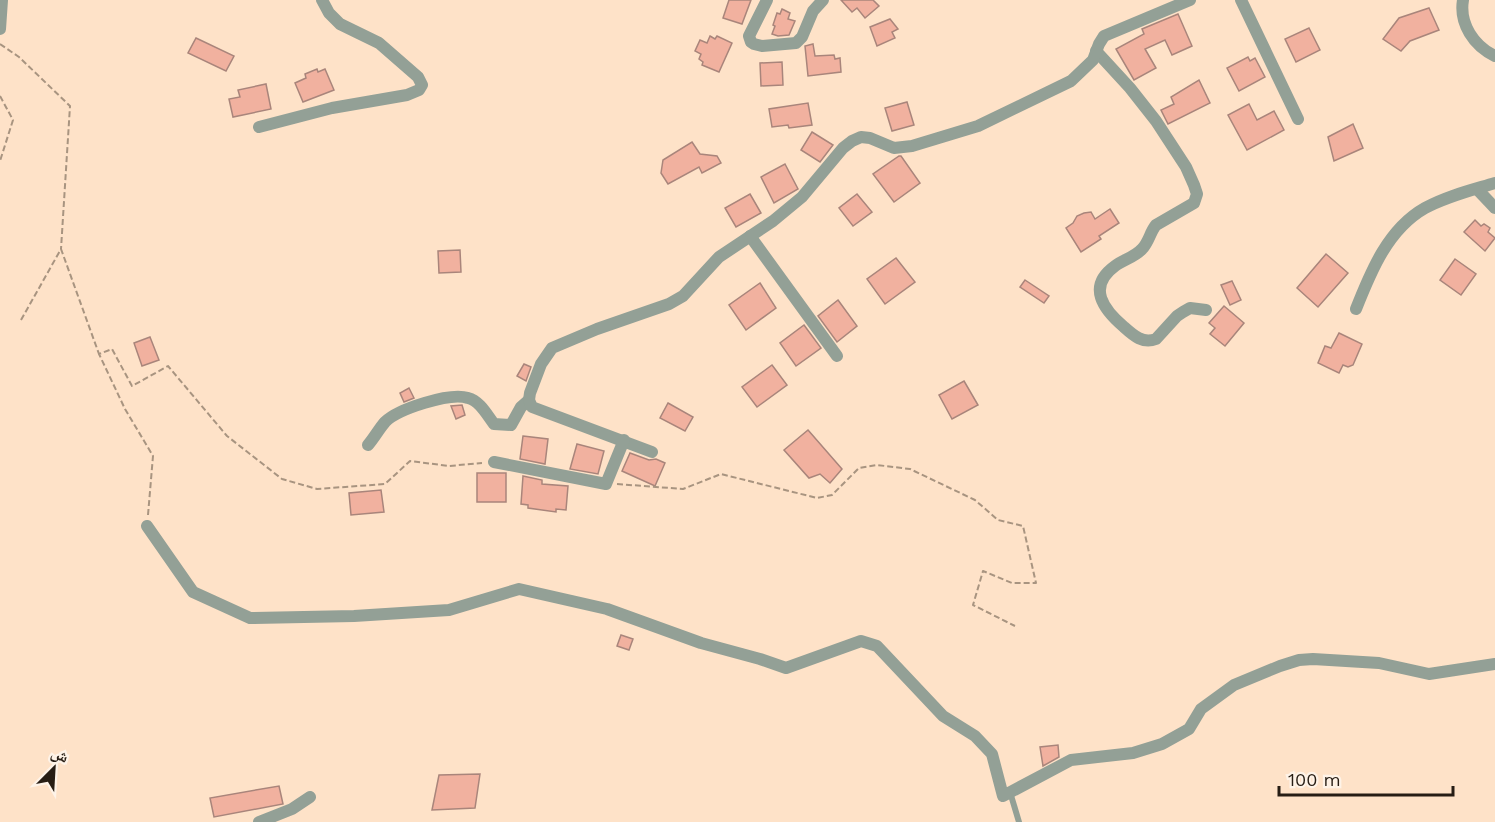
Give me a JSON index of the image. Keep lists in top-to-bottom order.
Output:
{
  "scale_bar": "100 m",
  "north": "top right"
}
